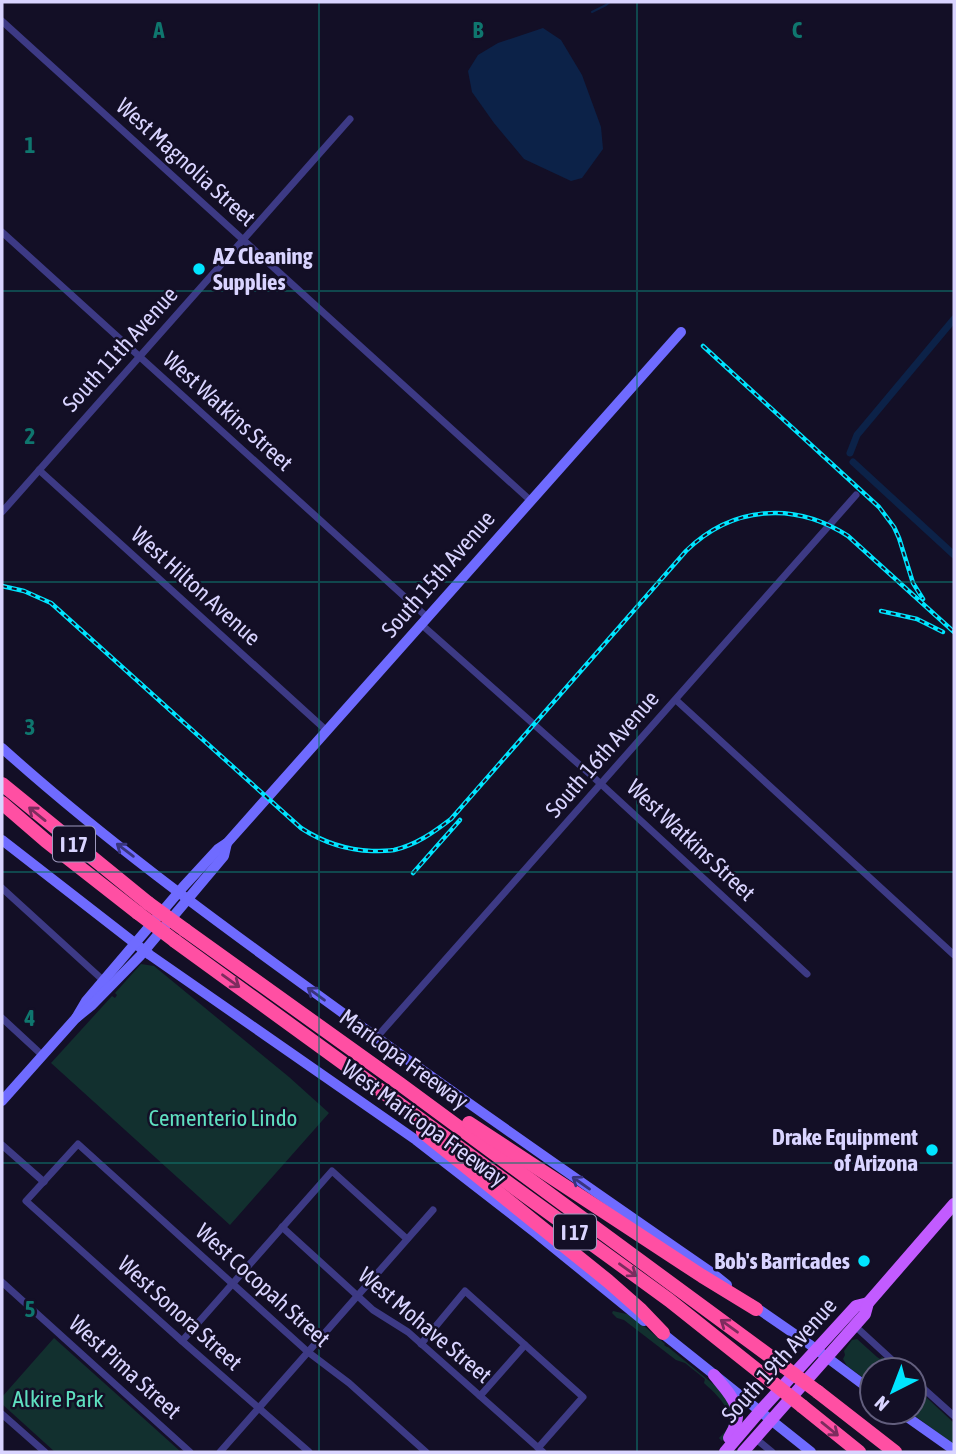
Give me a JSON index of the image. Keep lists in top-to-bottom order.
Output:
{
  "streets": {
    "highway": ["I 17", "Maricopa Freeway"],
    "main road": ["South 15th Avenue", "West Maricopa Freeway", "South 19th Avenue"],
    "street": [
      "West Magnolia Street",
      "South 11th Avenue",
      "West Watkins Street",
      "West Hilton Avenue",
      "South 16th Avenue",
      "West Cocopah Street",
      "West Sonora Street",
      "West Mohave Street",
      "West Pima Street"
    ]
  },
  "crossings": [
    ["West Magnolia Street", "South 11th Avenue"],
    ["West Magnolia Street", "South 15th Avenue"],
    ["South 11th Avenue", "West Watkins Street"],
    ["South 11th Avenue", "West Hilton Avenue"],
    ["West Watkins Street", "South 15th Avenue"],
    ["West Watkins Street", "South 16th Avenue"],
    ["South 15th Avenue", "West Hilton Avenue"],
    ["South 15th Avenue", "West Maricopa Freeway"],
    ["South 16th Avenue", "West Maricopa Freeway"],
    ["West Maricopa Freeway", "South 19th Avenue"],
    ["West Cocopah Street", "West Sonora Street"]
  ],
  "parks": ["Cementerio Lindo", "Alkire Park"],
  "places": ["AZ Cleaning Supplies", "Drake Equipment of Arizona", "Bob's Barricades"],
  "north": "bottom left",
  "grid": {
    "columns": ["A", "B", "C"],
    "rows": [
      "1",
      "2",
      "3",
      "4",
      "5"
    ]
  }
}
